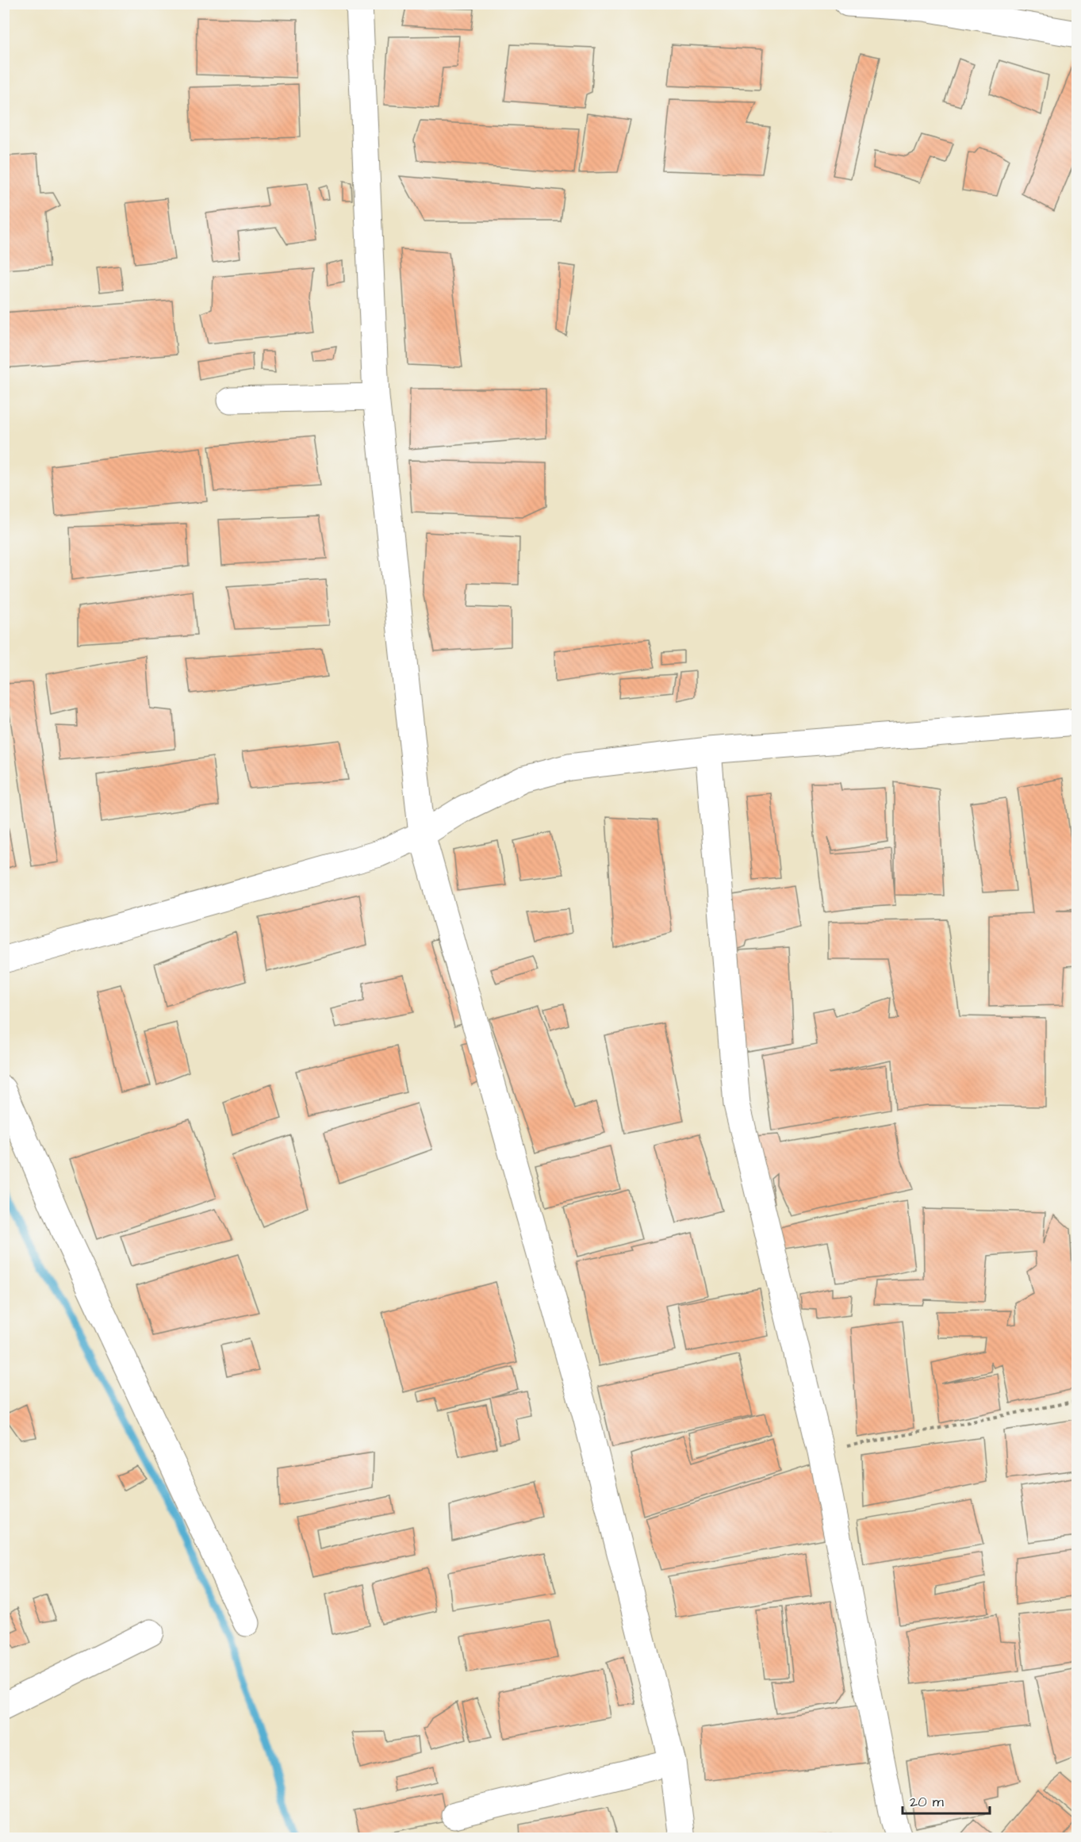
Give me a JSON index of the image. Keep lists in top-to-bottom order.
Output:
{
  "scale_bar": "20 m"
}
